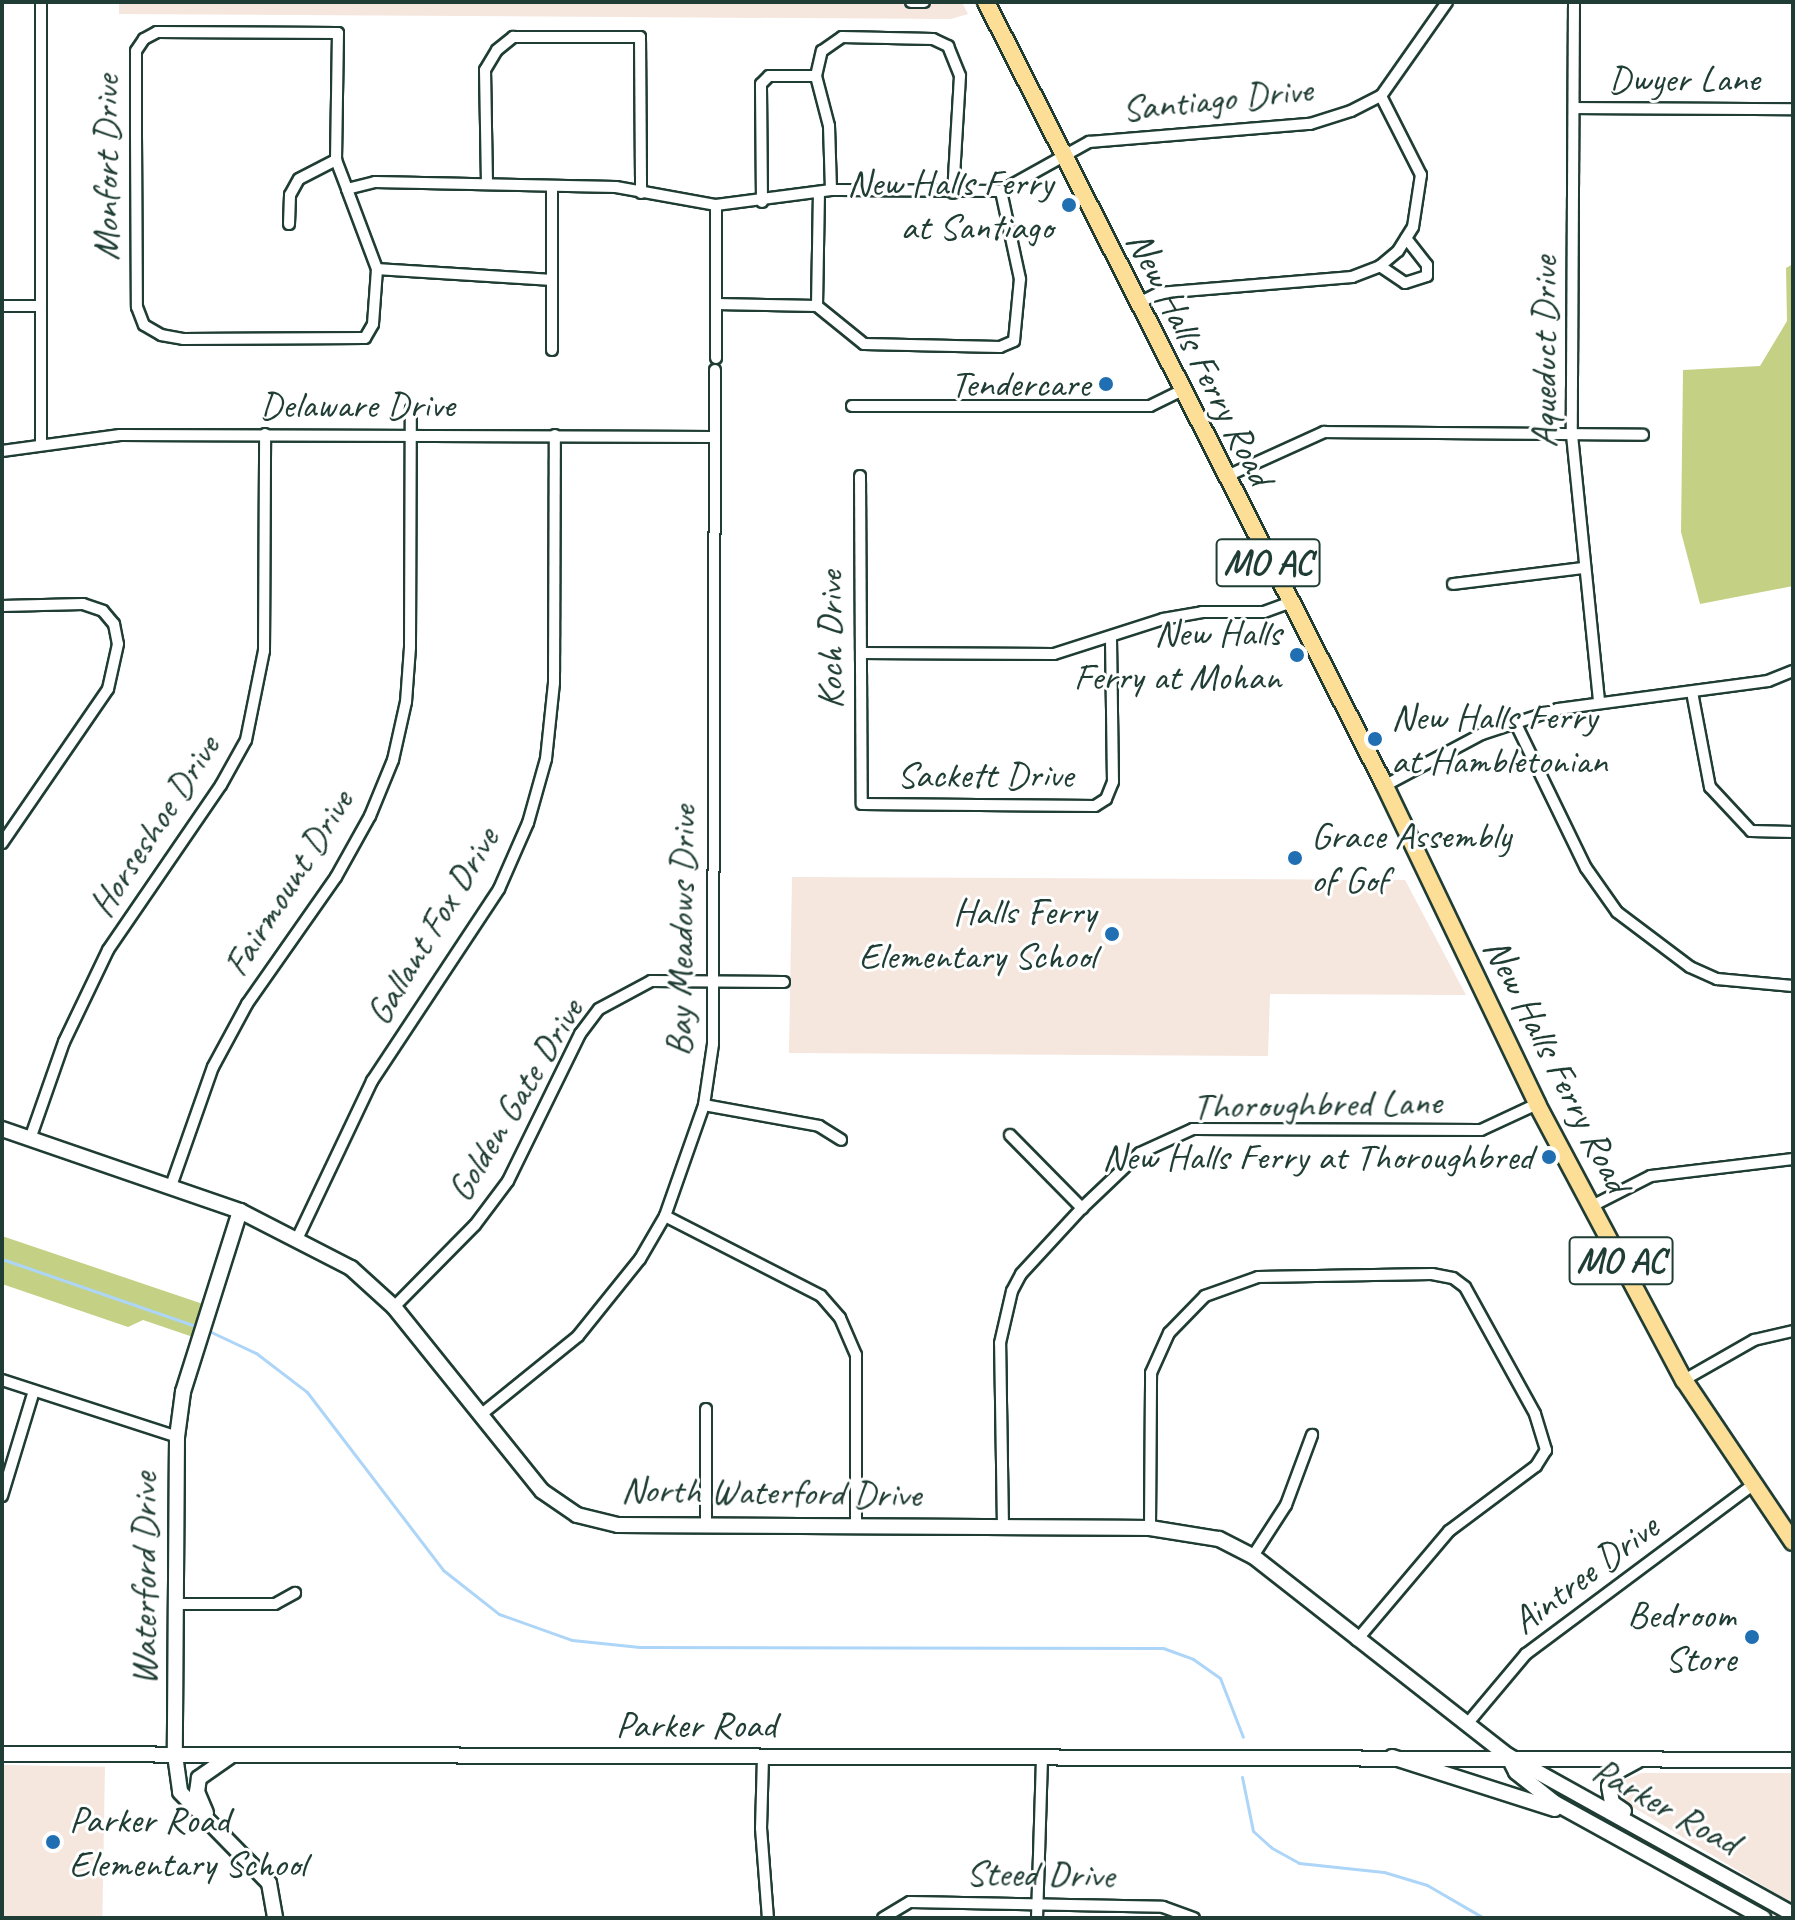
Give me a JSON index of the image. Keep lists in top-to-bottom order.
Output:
{
  "streets": {
    "main road": ["New Halls Ferry Road", "MO AC"],
    "street": [
      "Dwyer Lane",
      "Santiago Drive",
      "Monfort Drive",
      "Aqueduct Drive",
      "Delaware Drive",
      "Koch Drive",
      "Sackett Drive",
      "Horseshoe Drive",
      "Fairmount Drive",
      "Gallant Fox Drive",
      "Bay Meadows Drive",
      "Golden Gate Drive",
      "Thoroughbred Lane",
      "North Waterford Drive",
      "Aintree Drive",
      "Waterford Drive",
      "Parker Road",
      "Steed Drive"
    ]
  },
  "crossings": [
    ["Dwyer Lane", "Aqueduct Drive"],
    ["Santiago Drive", "New Halls Ferry Road"],
    ["Santiago Drive", "Bay Meadows Drive"],
    ["New Halls Ferry Road", "Thoroughbred Lane"],
    ["New Halls Ferry Road", "Aintree Drive"],
    ["Delaware Drive", "Horseshoe Drive"],
    ["Delaware Drive", "Fairmount Drive"],
    ["Delaware Drive", "Gallant Fox Drive"],
    ["Delaware Drive", "Bay Meadows Drive"],
    ["Koch Drive", "Sackett Drive"],
    ["Horseshoe Drive", "North Waterford Drive"],
    ["Fairmount Drive", "North Waterford Drive"],
    ["Gallant Fox Drive", "North Waterford Drive"],
    ["Bay Meadows Drive", "Golden Gate Drive"],
    ["Bay Meadows Drive", "North Waterford Drive"],
    ["Golden Gate Drive", "North Waterford Drive"],
    ["Thoroughbred Lane", "North Waterford Drive"],
    ["North Waterford Drive", "Aintree Drive"],
    ["North Waterford Drive", "Waterford Drive"],
    ["North Waterford Drive", "Parker Road"],
    ["Waterford Drive", "Parker Road"]
  ],
  "places": [
    "New Halls Ferry at Santiago",
    "Tendercare",
    "New Halls Ferry at Mohan",
    "New Halls Ferry at Hambletonian",
    "Grace Assembly of Gof",
    "Halls Ferry Elementary School",
    "New Halls Ferry at Thoroughbred",
    "Bedroom Store",
    "Parker Road Elementary School"
  ]
}
